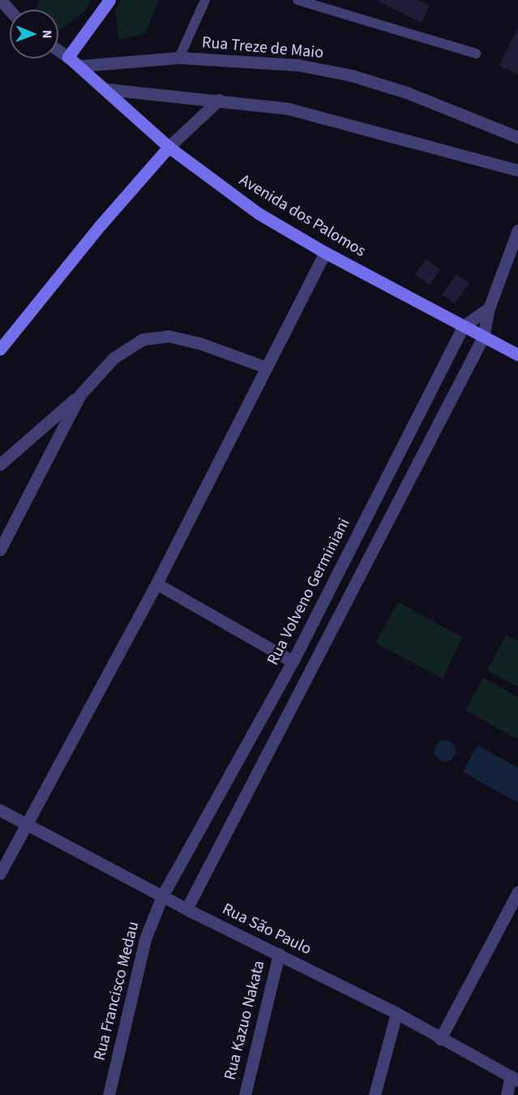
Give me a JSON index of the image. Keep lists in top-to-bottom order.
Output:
{
  "streets": {
    "street": [
      "Rua Treze de Maio",
      "Avenida dos Palomos",
      "Rua Volveno Germiniani",
      "Rua São Paulo",
      "Rua Francisco Medau",
      "Rua Kazuo Nakata"
    ]
  },
  "crossings": [
    ["Rua Treze de Maio", "Avenida dos Palomos"],
    ["Avenida dos Palomos", "Rua Volveno Germiniani"],
    ["Rua Volveno Germiniani", "Rua São Paulo"],
    ["Rua Volveno Germiniani", "Rua Francisco Medau"],
    ["Rua São Paulo", "Rua Francisco Medau"],
    ["Rua São Paulo", "Rua Kazuo Nakata"]
  ],
  "north": "right"
}
